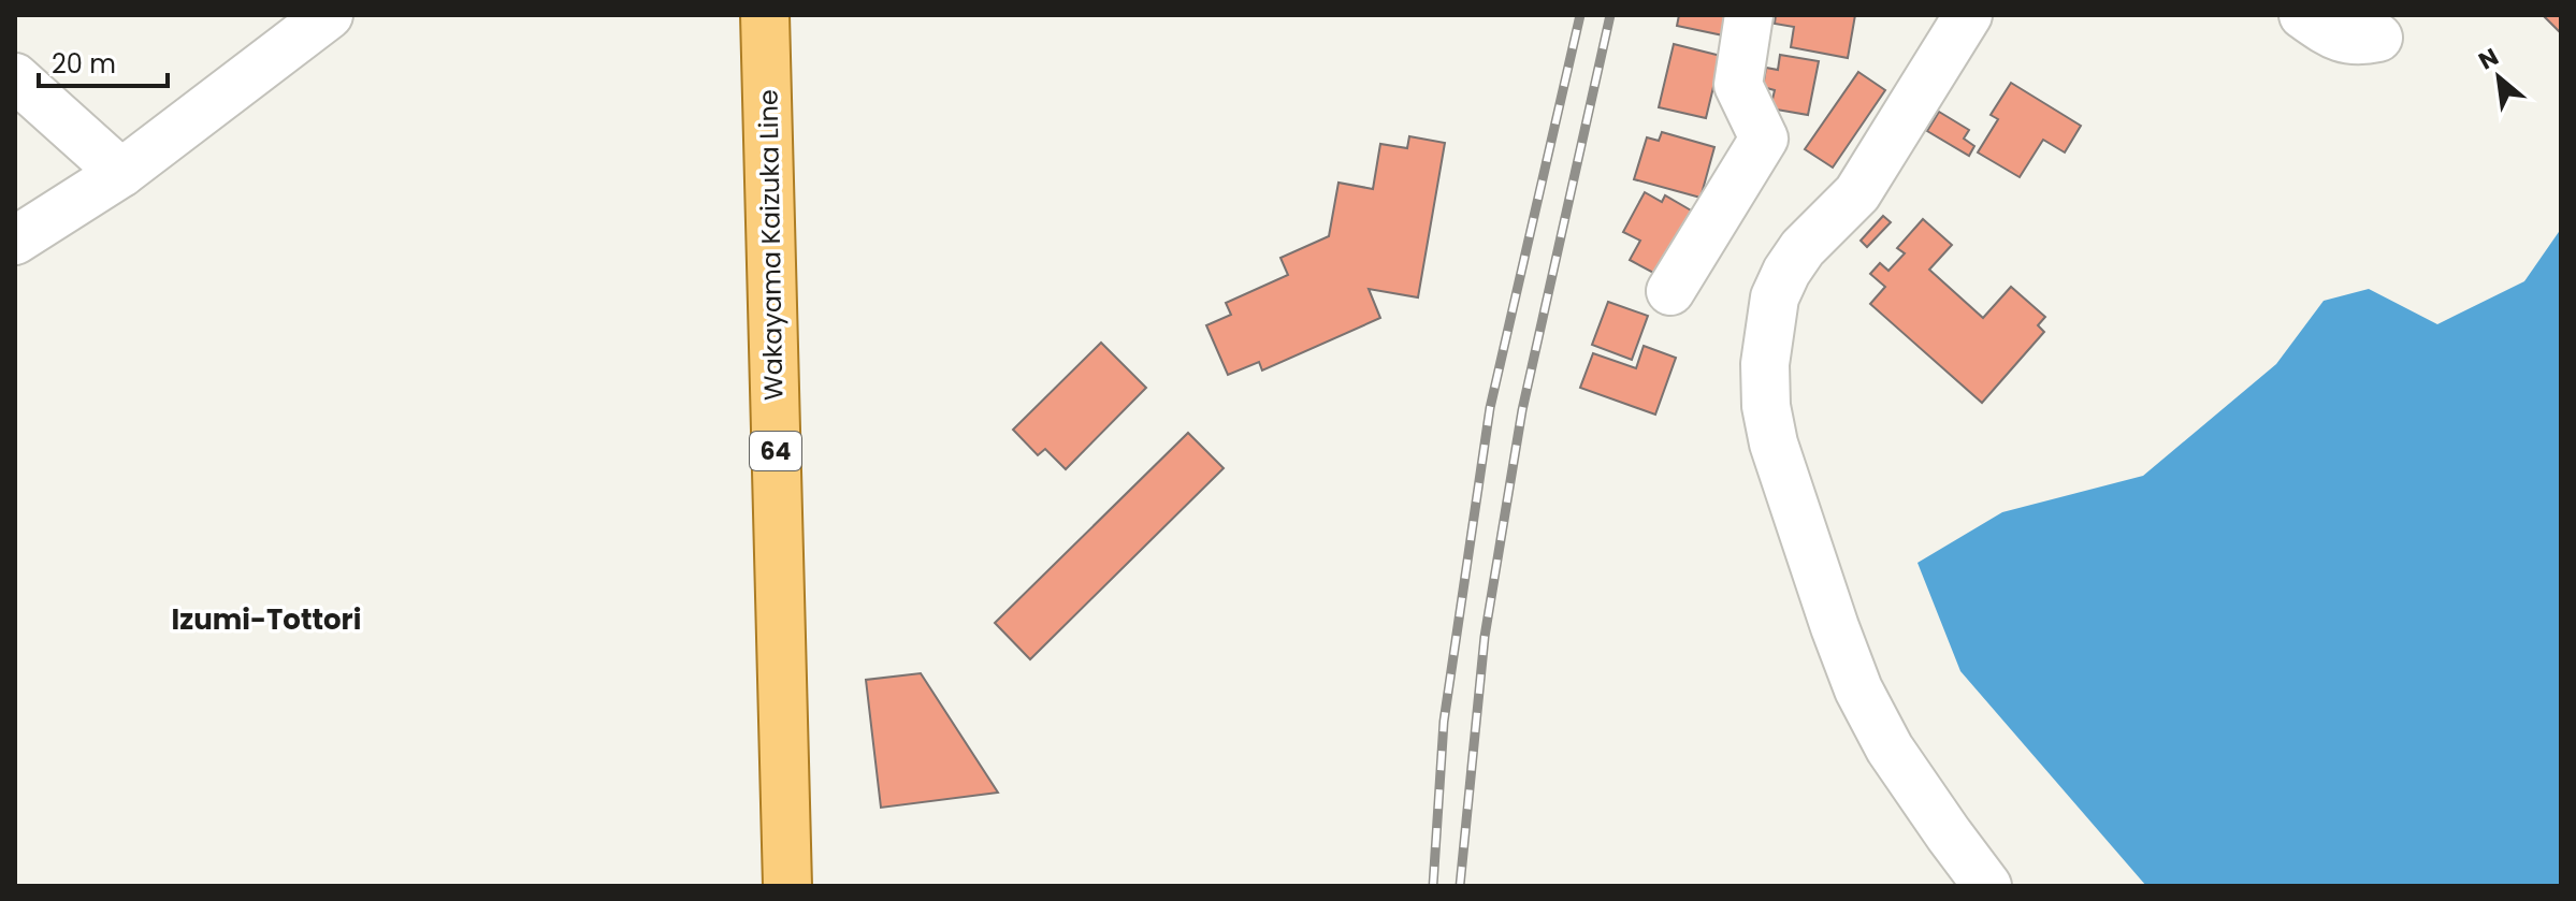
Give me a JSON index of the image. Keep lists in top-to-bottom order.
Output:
{
  "streets": {
    "main road": ["Wakayama Kaizuka Line", "64"]
  },
  "districts": ["Izumi-Tottori"],
  "scale_bar": "20 m",
  "north": "top left"
}
